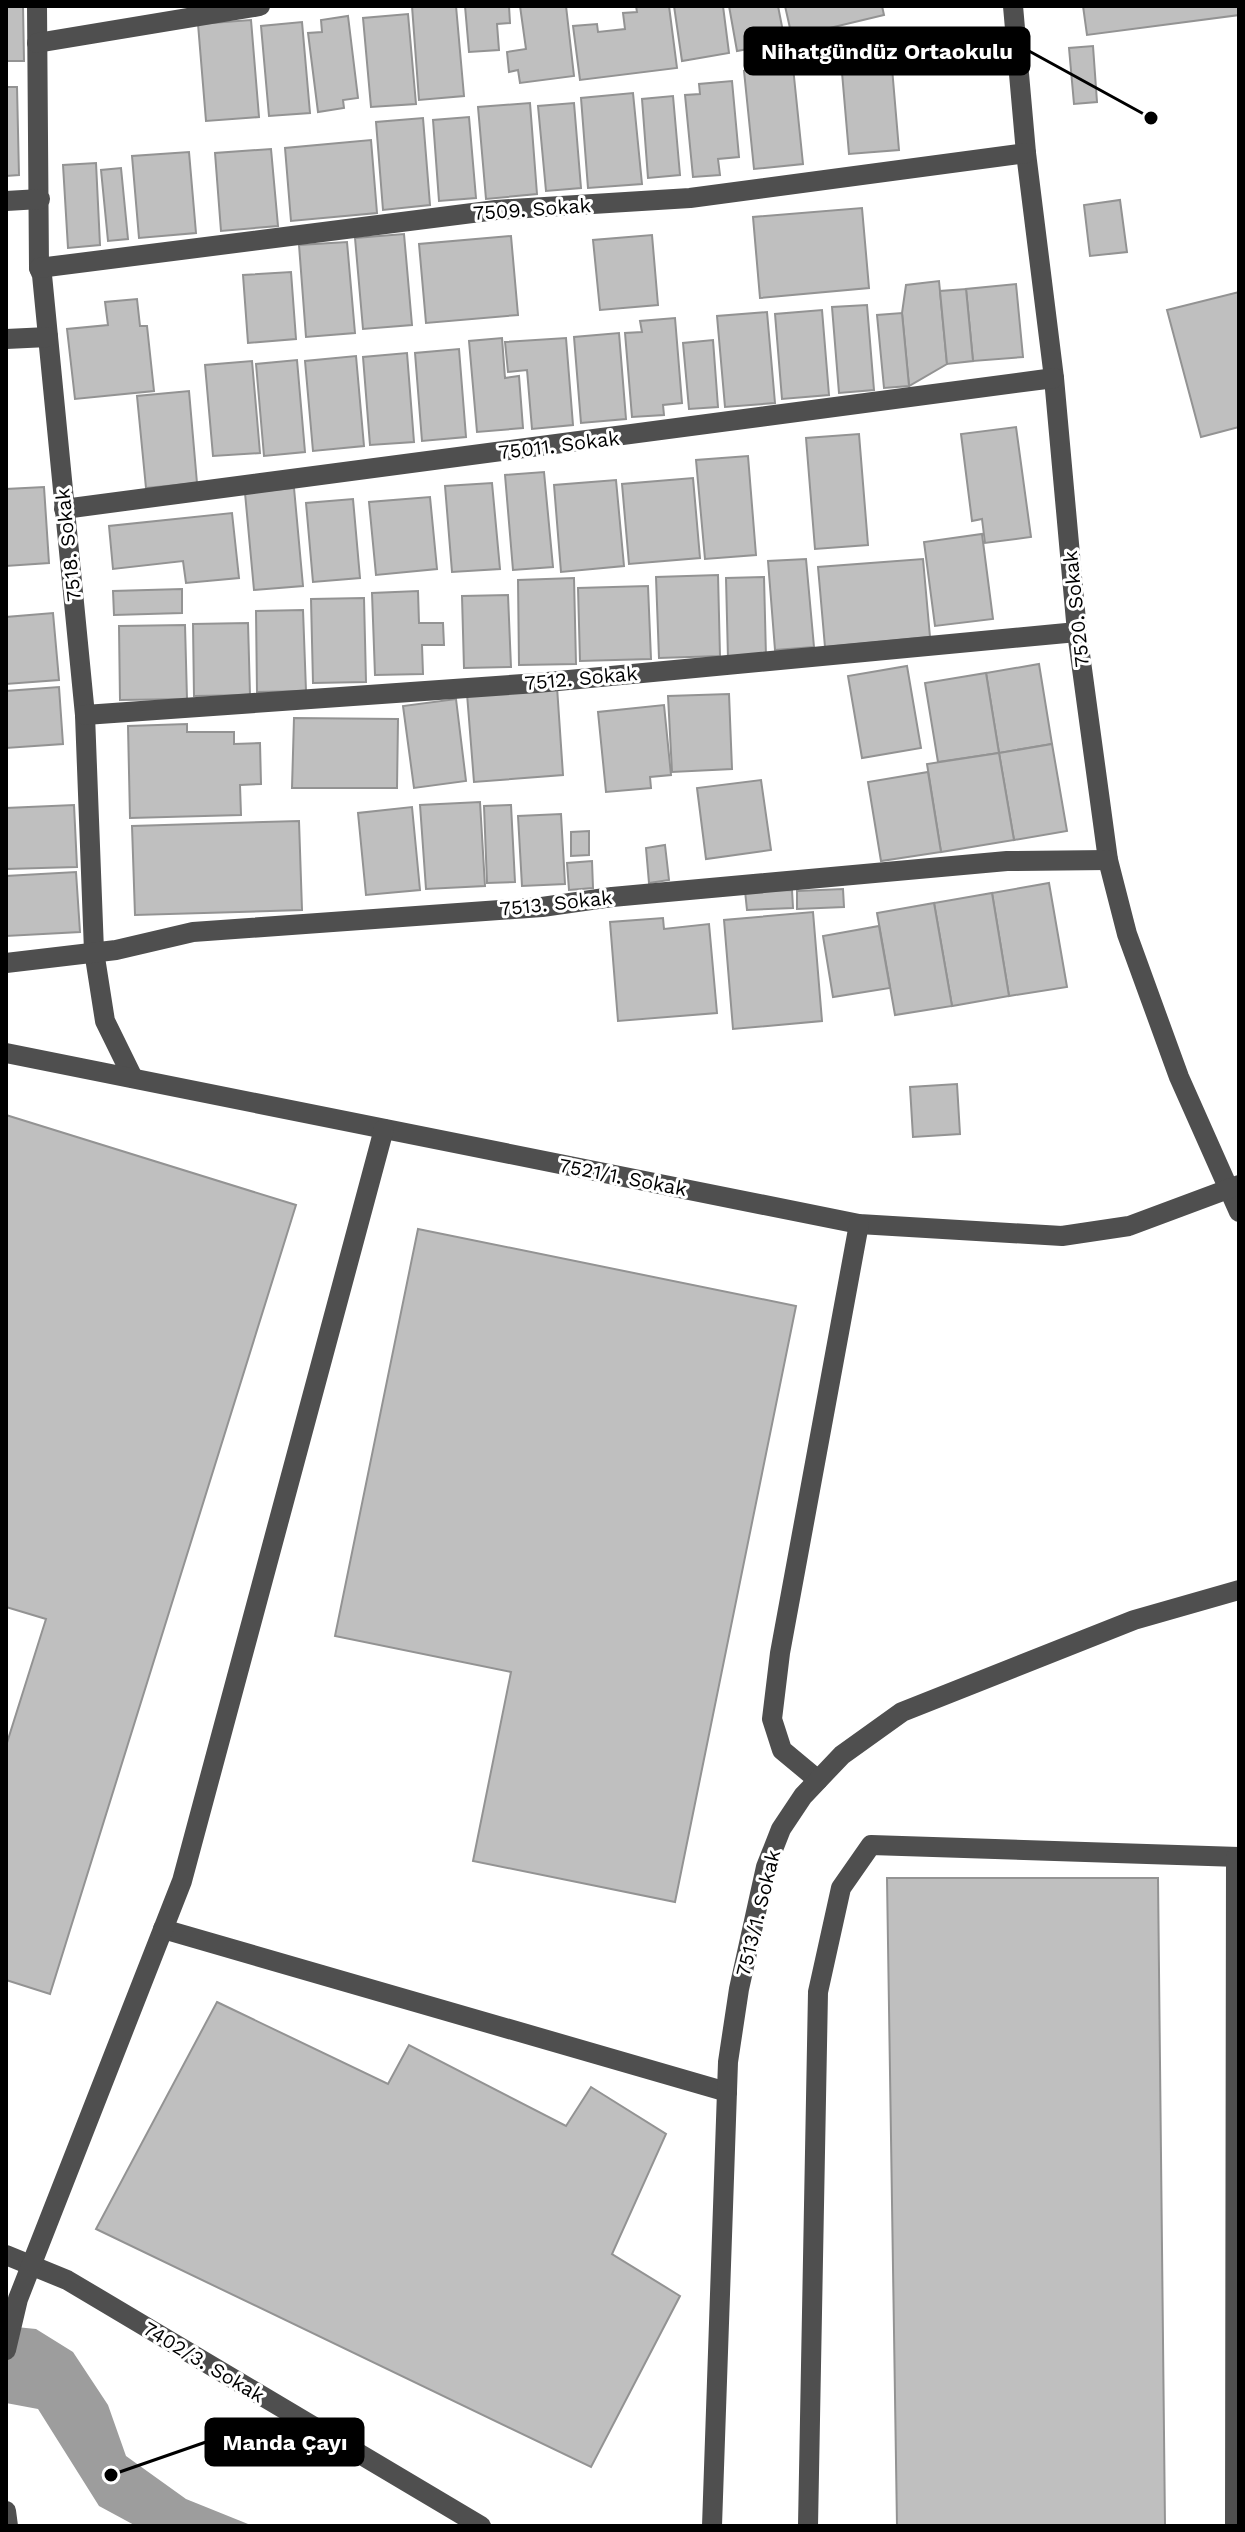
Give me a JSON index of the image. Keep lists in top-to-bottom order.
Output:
{
  "streets": {
    "street": [
      "7509. Sokak",
      "75011. Sokak",
      "7518. Sokak",
      "7520. Sokak",
      "7512. Sokak",
      "7513. Sokak",
      "7521/1. Sokak",
      "7513/1. Sokak",
      "7402/3. Sokak"
    ]
  },
  "crossings": [
    ["7509. Sokak", "7518. Sokak"],
    ["7509. Sokak", "7520. Sokak"],
    ["75011. Sokak", "7518. Sokak"],
    ["75011. Sokak", "7520. Sokak"],
    ["7518. Sokak", "7512. Sokak"],
    ["7518. Sokak", "7513. Sokak"],
    ["7518. Sokak", "7521/1. Sokak"],
    ["7520. Sokak", "7512. Sokak"],
    ["7520. Sokak", "7513. Sokak"],
    ["7520. Sokak", "7521/1. Sokak"]
  ],
  "places": ["Nihatgündüz Ortaokulu", "Manda Çayı"]
}
